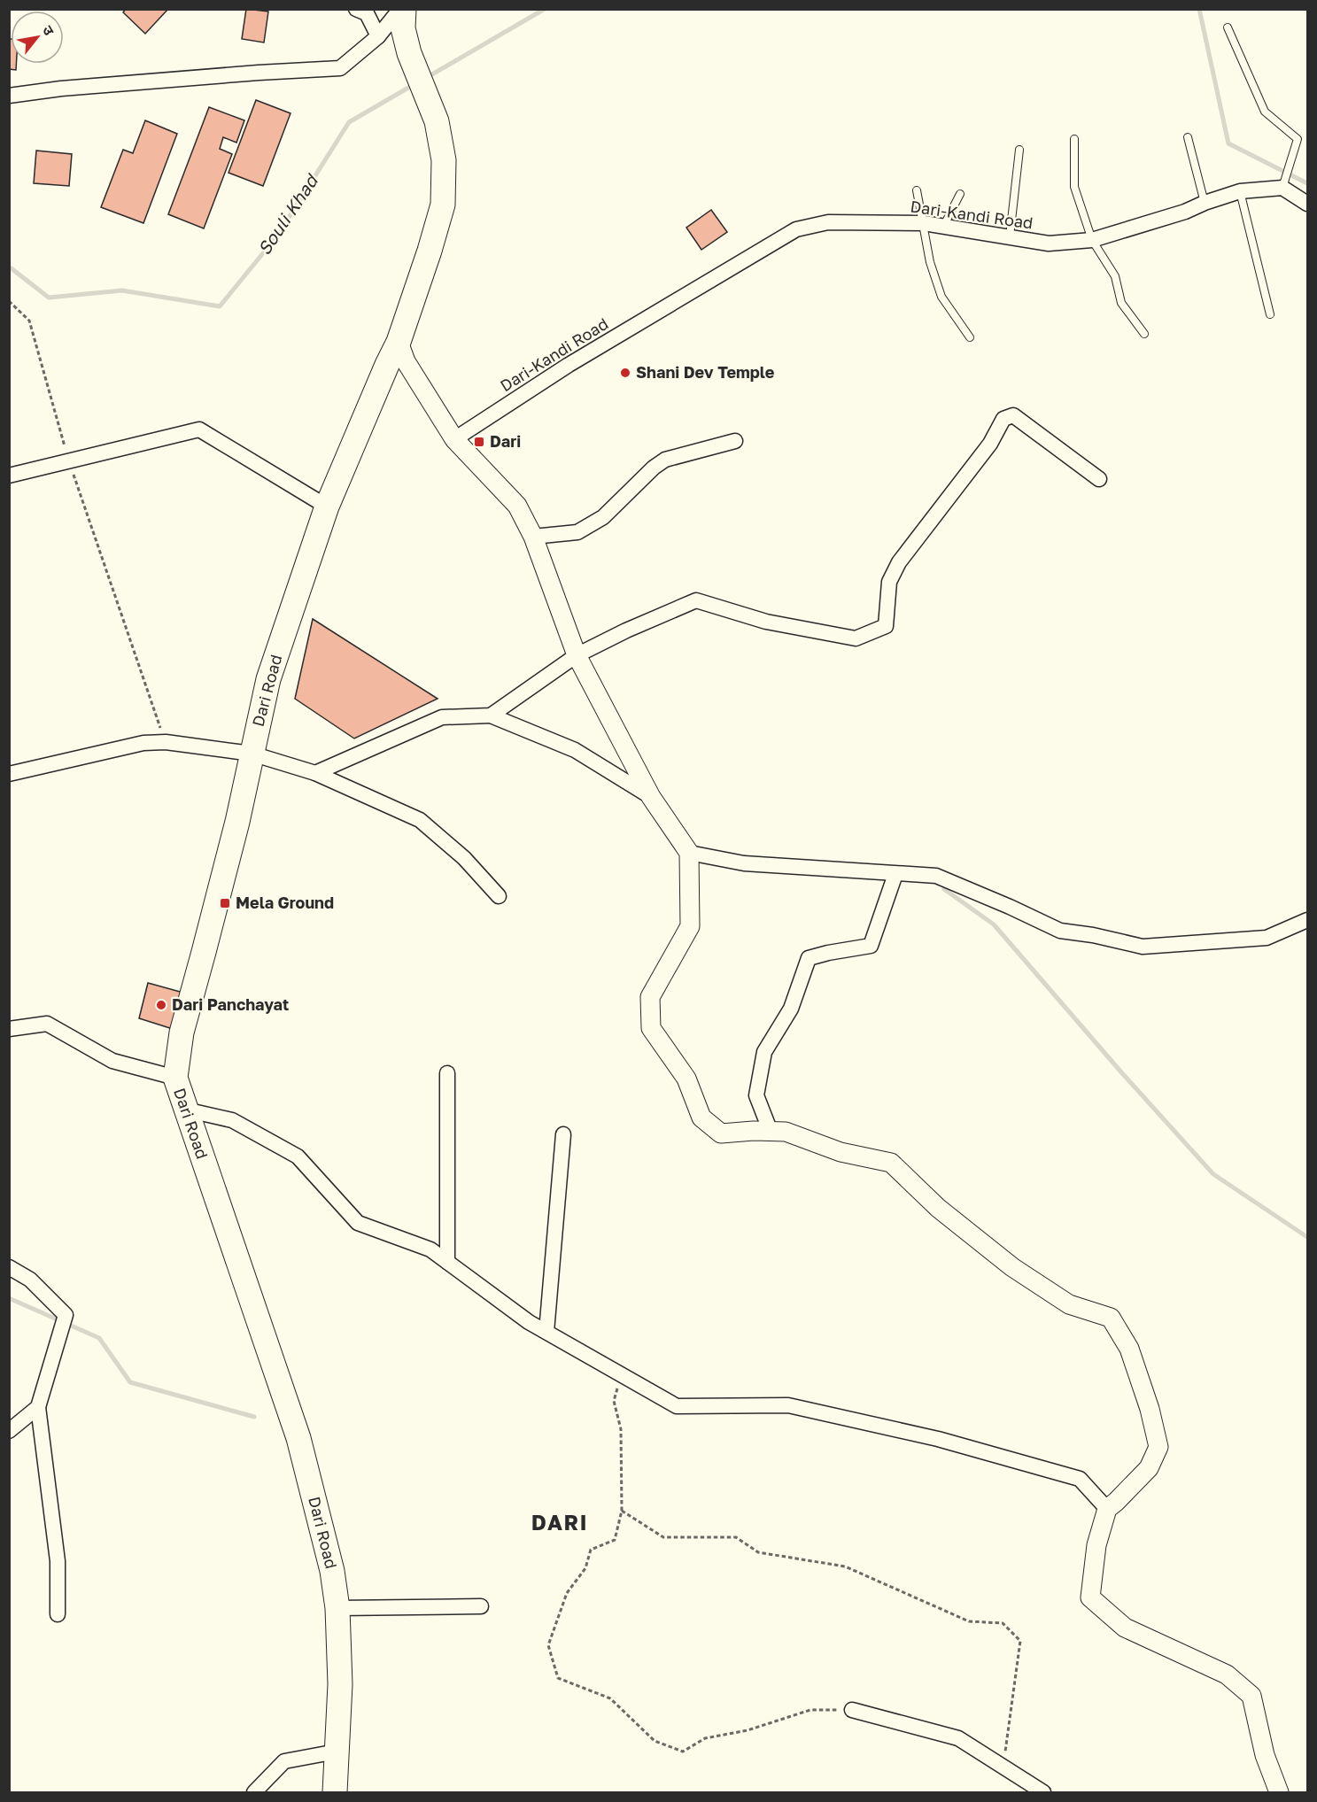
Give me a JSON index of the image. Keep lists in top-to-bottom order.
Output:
{
  "streets": {
    "main road": ["Dari Road"],
    "street": ["Dari-Kandi Road"]
  },
  "districts": ["DARI"],
  "water": ["Souli Khad"],
  "places": {
    "other": ["Shani Dev Temple", "Dari Panchayat"],
    "transit": ["Dari", "Mela Ground"]
  },
  "north": "top right"
}
